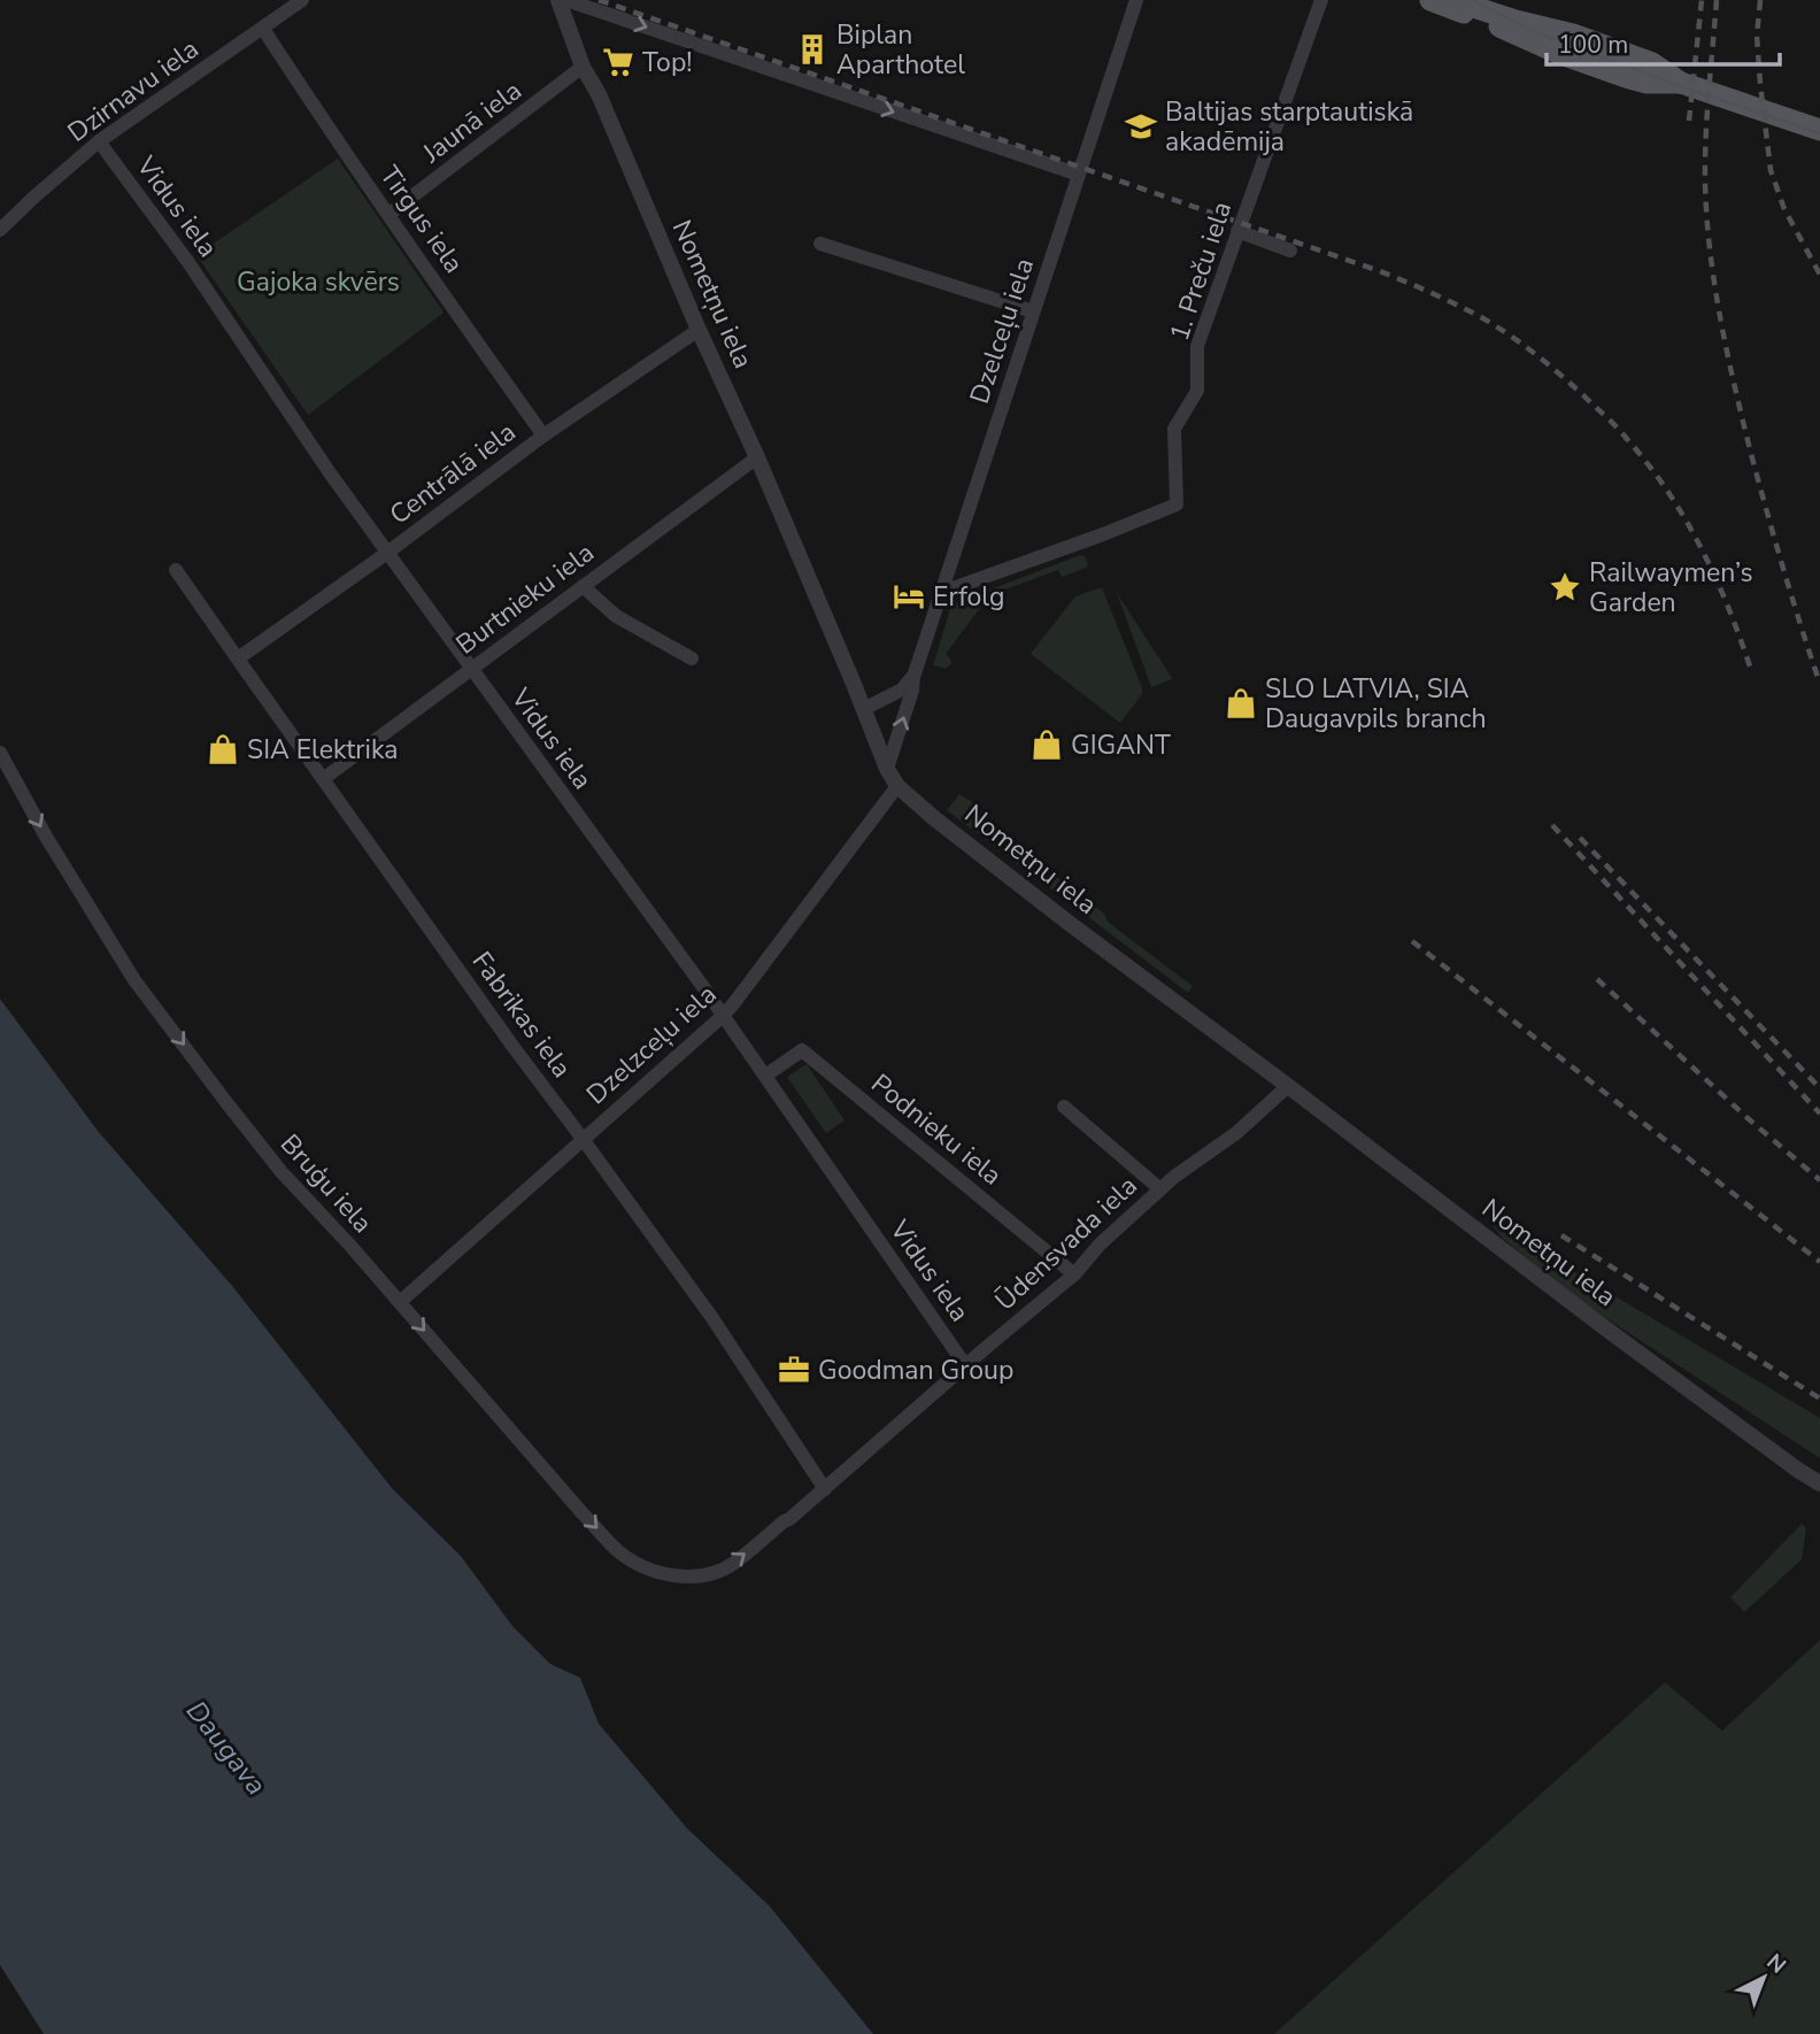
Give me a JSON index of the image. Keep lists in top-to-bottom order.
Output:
{
  "streets": {
    "street": [
      "Dzirnavu iela",
      "Jaunā iela",
      "Vidus iela",
      "Tirgus iela",
      "1. Preču iela",
      "Nometņu iela",
      "Dzelceļu iela",
      "Centrālā iela",
      "Burtnieku iela",
      "Fabrikas iela",
      "Dzelzceļu iela",
      "Podnieku iela",
      "Bruģu iela",
      "Ūdensvada iela"
    ]
  },
  "crossings": [
    ["Dzirnavu iela", "Vidus iela"],
    ["Dzirnavu iela", "Tirgus iela"],
    ["Jaunā iela", "Tirgus iela"],
    ["Jaunā iela", "Nometņu iela"],
    ["Vidus iela", "Centrālā iela"],
    ["Vidus iela", "Burtnieku iela"],
    ["Vidus iela", "Dzelzceļu iela"],
    ["Vidus iela", "Podnieku iela"],
    ["Vidus iela", "Ūdensvada iela"],
    ["Tirgus iela", "Centrālā iela"],
    ["1. Preču iela", "Dzelceļu iela"],
    ["Nometņu iela", "Dzelceļu iela"],
    ["Nometņu iela", "Centrālā iela"],
    ["Nometņu iela", "Burtnieku iela"],
    ["Nometņu iela", "Dzelzceļu iela"],
    ["Nometņu iela", "Ūdensvada iela"],
    ["Centrālā iela", "Fabrikas iela"],
    ["Burtnieku iela", "Fabrikas iela"],
    ["Fabrikas iela", "Dzelzceļu iela"],
    ["Fabrikas iela", "Ūdensvada iela"],
    ["Dzelzceļu iela", "Bruģu iela"],
    ["Podnieku iela", "Ūdensvada iela"],
    ["Bruģu iela", "Ūdensvada iela"]
  ],
  "one_way": ["Bruģu iela"],
  "water": ["Daugava"],
  "parks": ["Gajoka skvērs"],
  "places": {
    "building": ["Biplan Aparthotel"],
    "supermarket": ["Top!"],
    "school or university": ["Baltijas starptautiskā akadēmija"],
    "place": ["Railwaymen’s Garden"],
    "hotel": ["Erfolg"],
    "shop": ["SLO LATVIA, SIA Daugavpils branch", "GIGANT", "SIA Elektrika"],
    "office": ["Goodman Group"]
  },
  "scale_bar": "100 m",
  "north": "top right"
}
